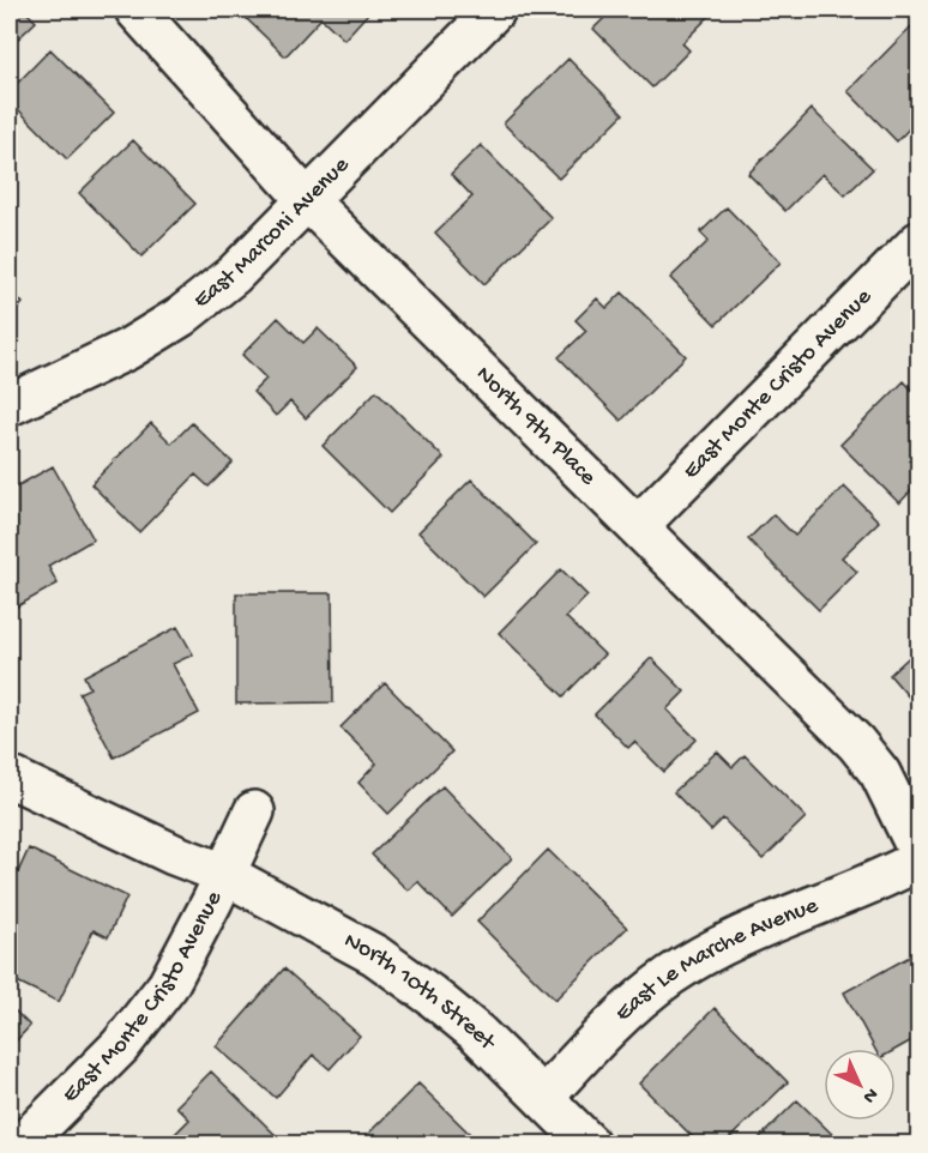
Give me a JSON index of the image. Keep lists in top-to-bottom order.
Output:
{
  "streets": {
    "street": [
      "East Marconi Avenue",
      "East Monte Cristo Avenue",
      "North 9th Place",
      "East Le Marche Avenue",
      "North 10th Street"
    ]
  },
  "crossings": [
    ["East Marconi Avenue", "North 9th Place"],
    ["East Monte Cristo Avenue", "North 9th Place"],
    ["East Monte Cristo Avenue", "North 10th Street"],
    ["East Le Marche Avenue", "North 10th Street"]
  ],
  "north": "bottom right"
}
